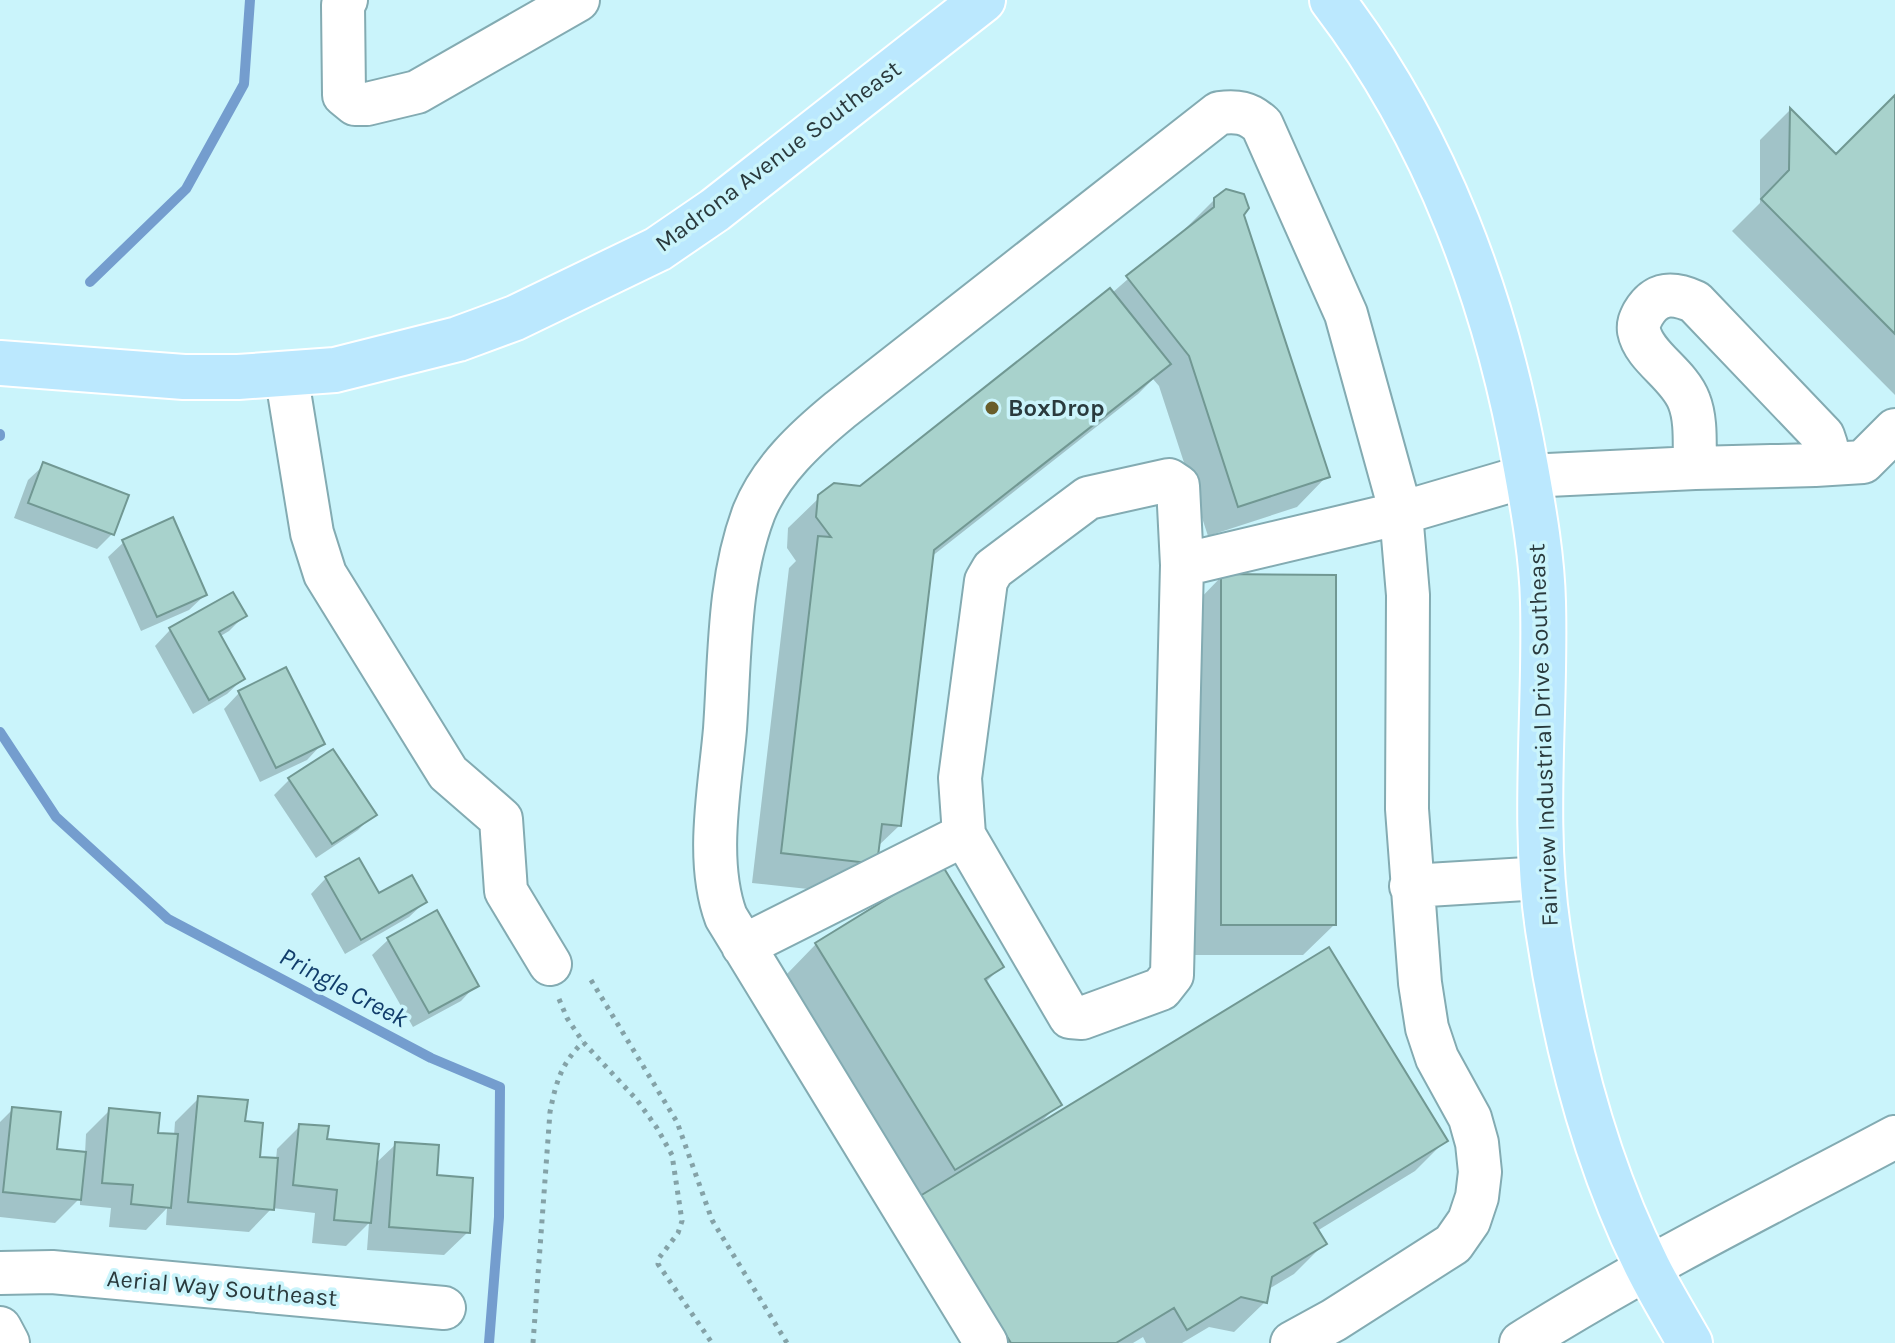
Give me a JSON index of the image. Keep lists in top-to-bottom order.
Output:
{
  "streets": {
    "main road": ["Madrona Avenue Southeast", "Fairview Industrial Drive Southeast"],
    "street": ["Aerial Way Southeast"]
  },
  "water": ["Pringle Creek"],
  "places": ["BoxDrop"]
}
